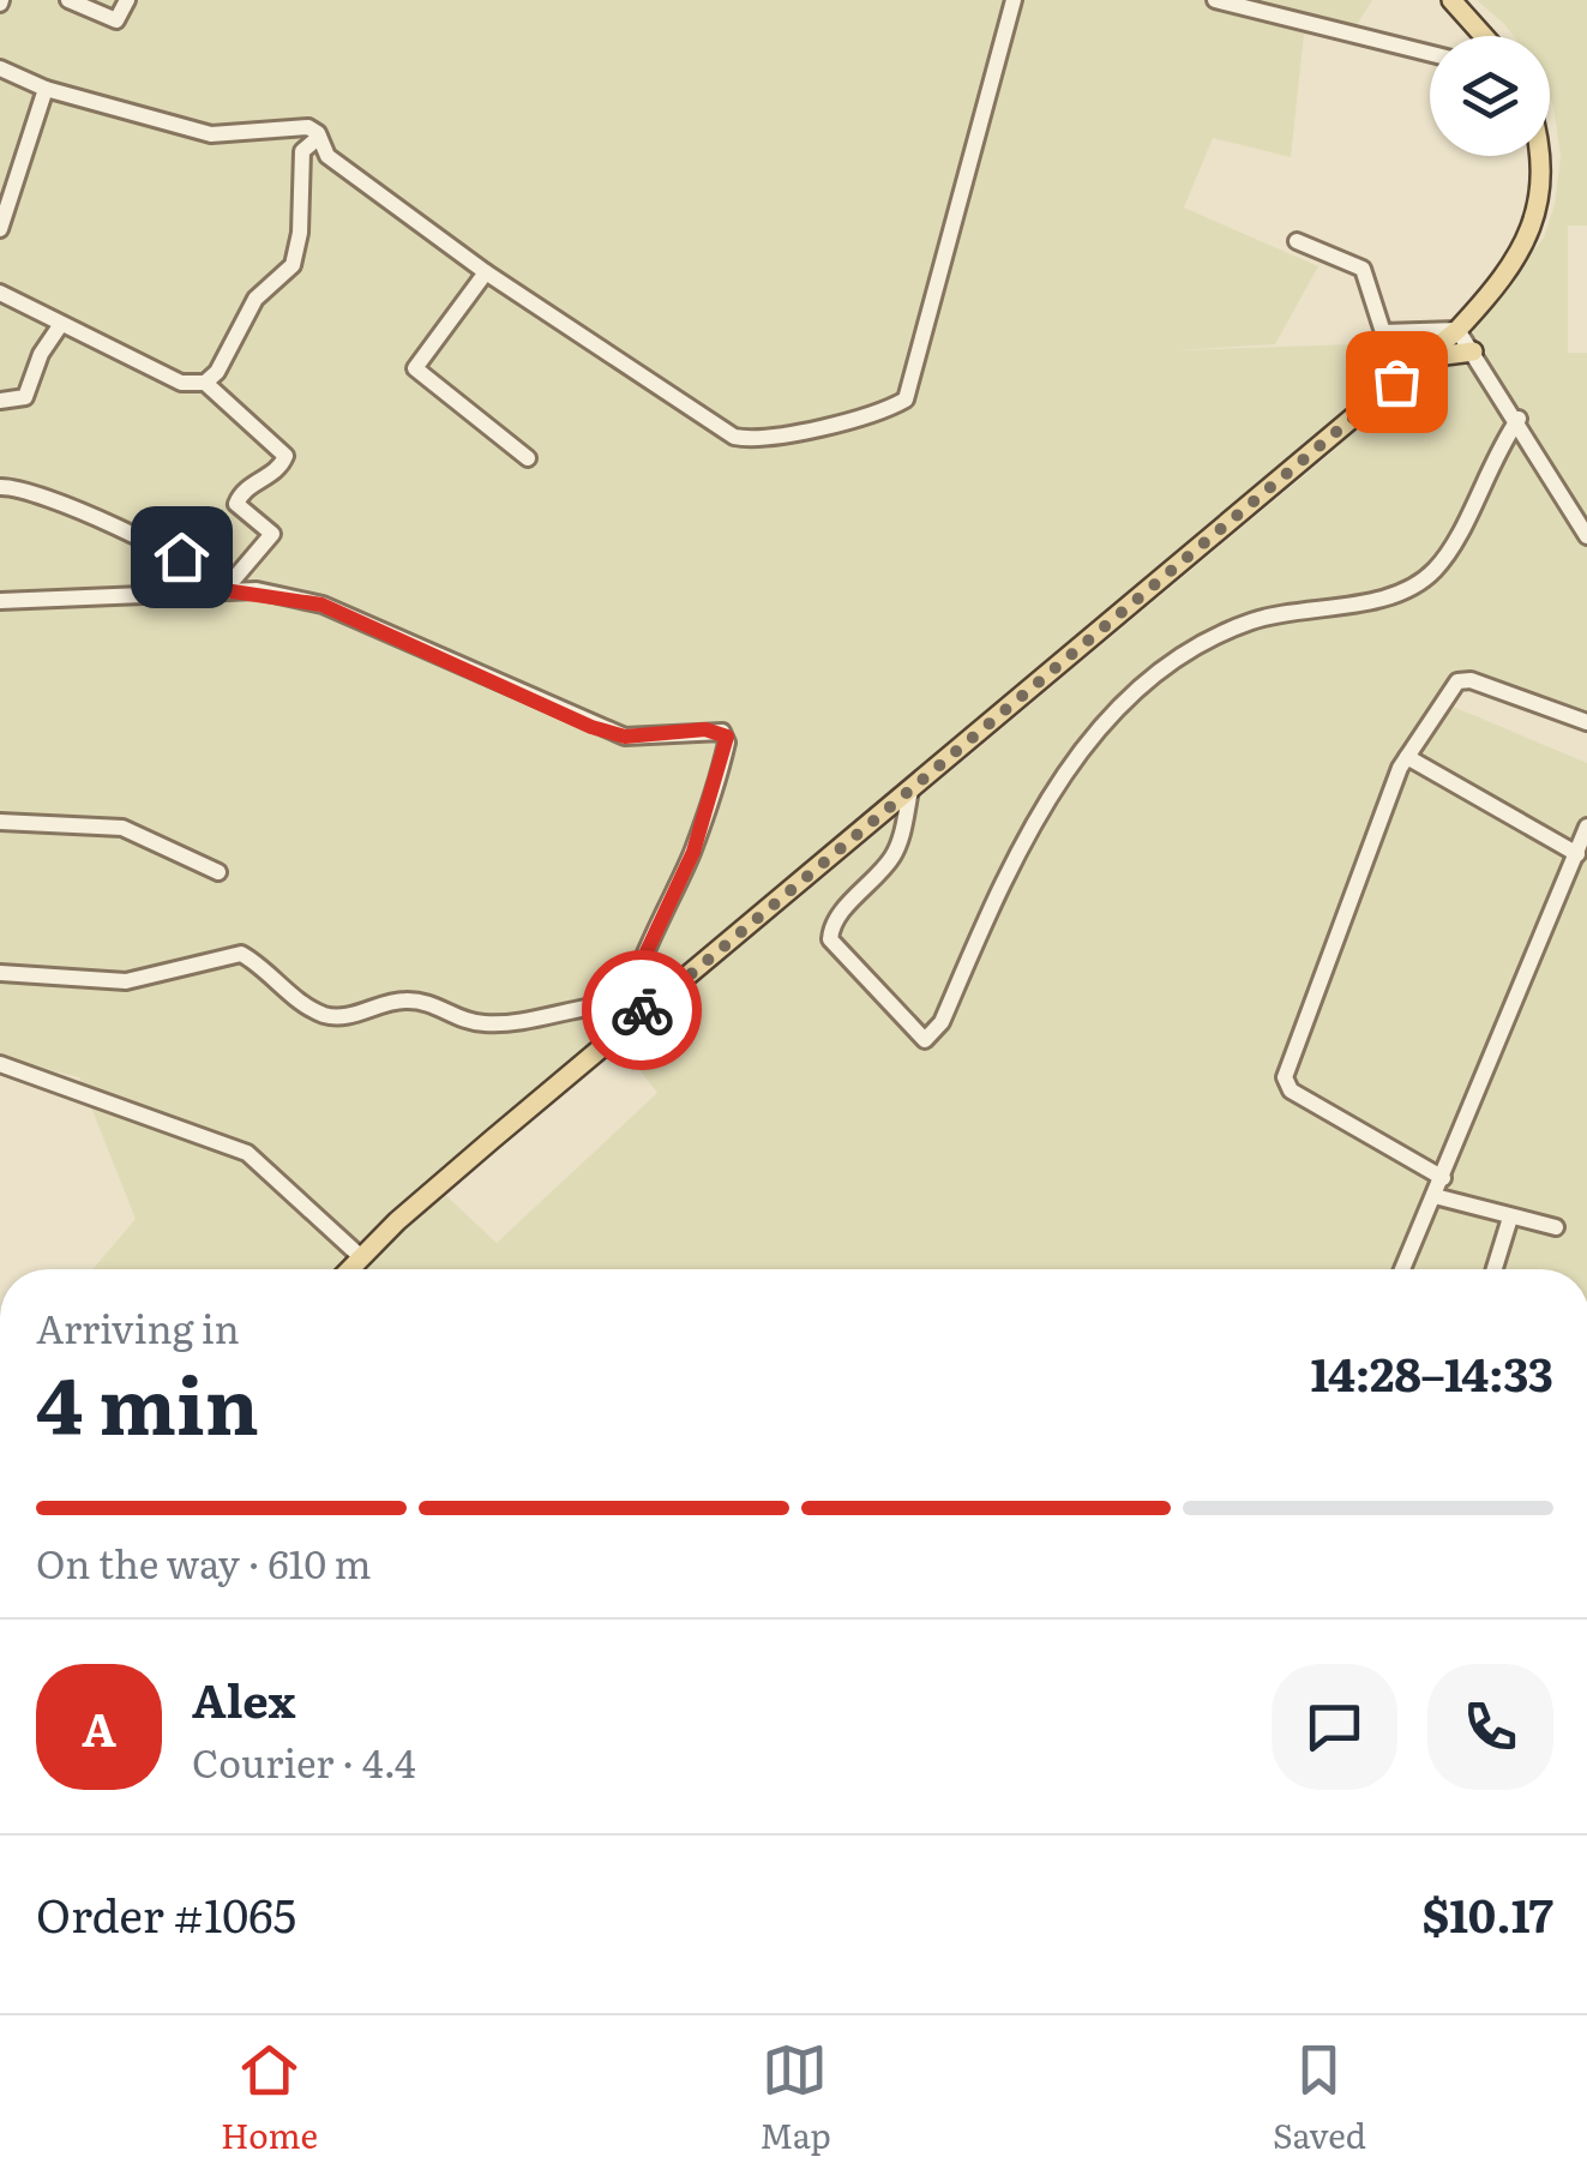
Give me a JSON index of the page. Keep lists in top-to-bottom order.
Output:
{
  "page": {
    "heading": ["4 min", "Arriving in", "14:28–14:33"],
    "panel": [
      "Alex",
      "Courier · 4.4",
      "Order #1065",
      "$10.17"
    ],
    "bar": "On the way · 610 m",
    "round": "A",
    "tabs": ["Home", "Map", "Saved"]
  }
}
